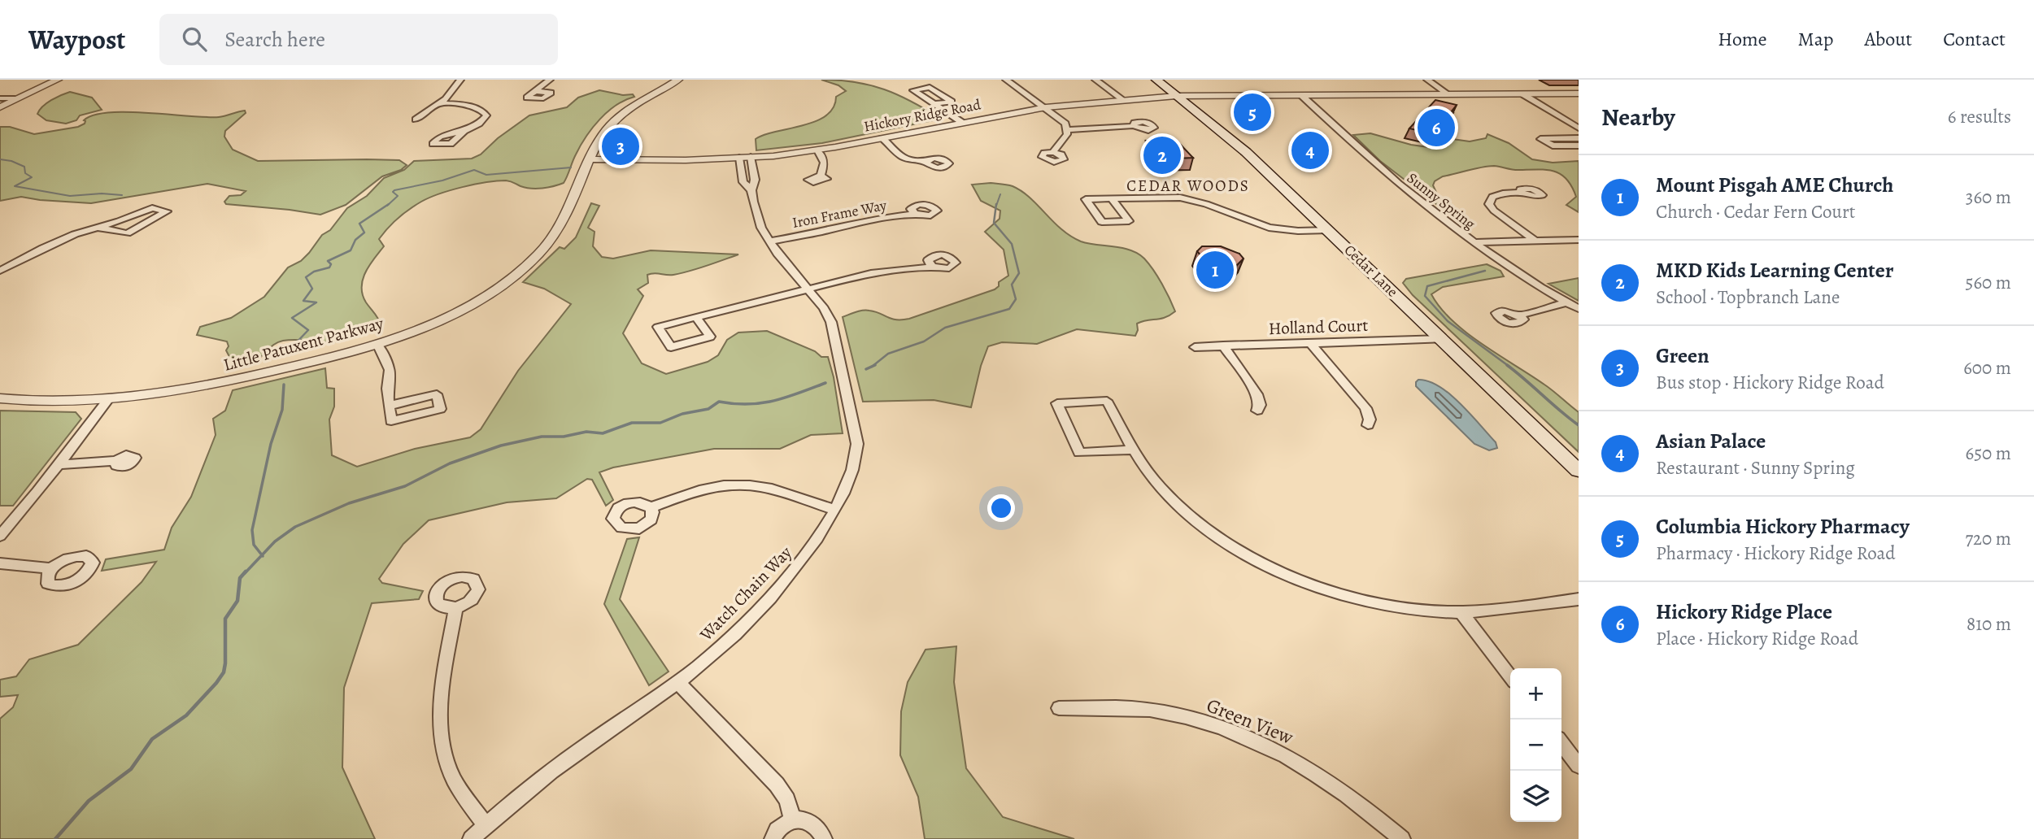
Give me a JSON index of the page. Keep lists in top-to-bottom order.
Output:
{
  "streets": {
    "main road": ["Cedar Lane"],
    "street": [
      "Hickory Ridge Road",
      "Sunny Spring",
      "Iron Frame Way",
      "Holland Court",
      "Little Patuxent Parkway",
      "Watch Chain Way",
      "Green View"
    ]
  },
  "crossings": [
    ["Hickory Ridge Road", "Sunny Spring"],
    ["Hickory Ridge Road", "Cedar Lane"],
    ["Hickory Ridge Road", "Little Patuxent Parkway"],
    ["Hickory Ridge Road", "Watch Chain Way"],
    ["Iron Frame Way", "Watch Chain Way"],
    ["Cedar Lane", "Holland Court"]
  ],
  "districts": ["CEDAR WOODS"],
  "page": {
    "header": "Waypost",
    "search": "Search here",
    "nav": [
      "Home",
      "Map",
      "About",
      "Contact"
    ],
    "heading": ["Nearby", "6 results"],
    "pins": [
      "5",
      "6",
      "3",
      "4",
      "2",
      "1"
    ],
    "list": [
      {
        "mark": "1",
        "name": "Mount Pisgah AME Church",
        "note": "Church · Cedar Fern Court",
        "value": "360 m"
      },
      {
        "mark": "2",
        "name": "MKD Kids Learning Center",
        "note": "School · Topbranch Lane",
        "value": "560 m"
      },
      {
        "mark": "3",
        "name": "Green",
        "note": "Bus stop · Hickory Ridge Road",
        "value": "600 m"
      },
      {
        "mark": "4",
        "name": "Asian Palace",
        "note": "Restaurant · Sunny Spring",
        "value": "650 m"
      },
      {
        "mark": "5",
        "name": "Columbia Hickory Pharmacy",
        "note": "Pharmacy · Hickory Ridge Road",
        "value": "720 m"
      },
      {
        "mark": "6",
        "name": "Hickory Ridge Place",
        "note": "Place · Hickory Ridge Road",
        "value": "810 m"
      }
    ],
    "map_buttons": ["+", "−"]
  }
}
